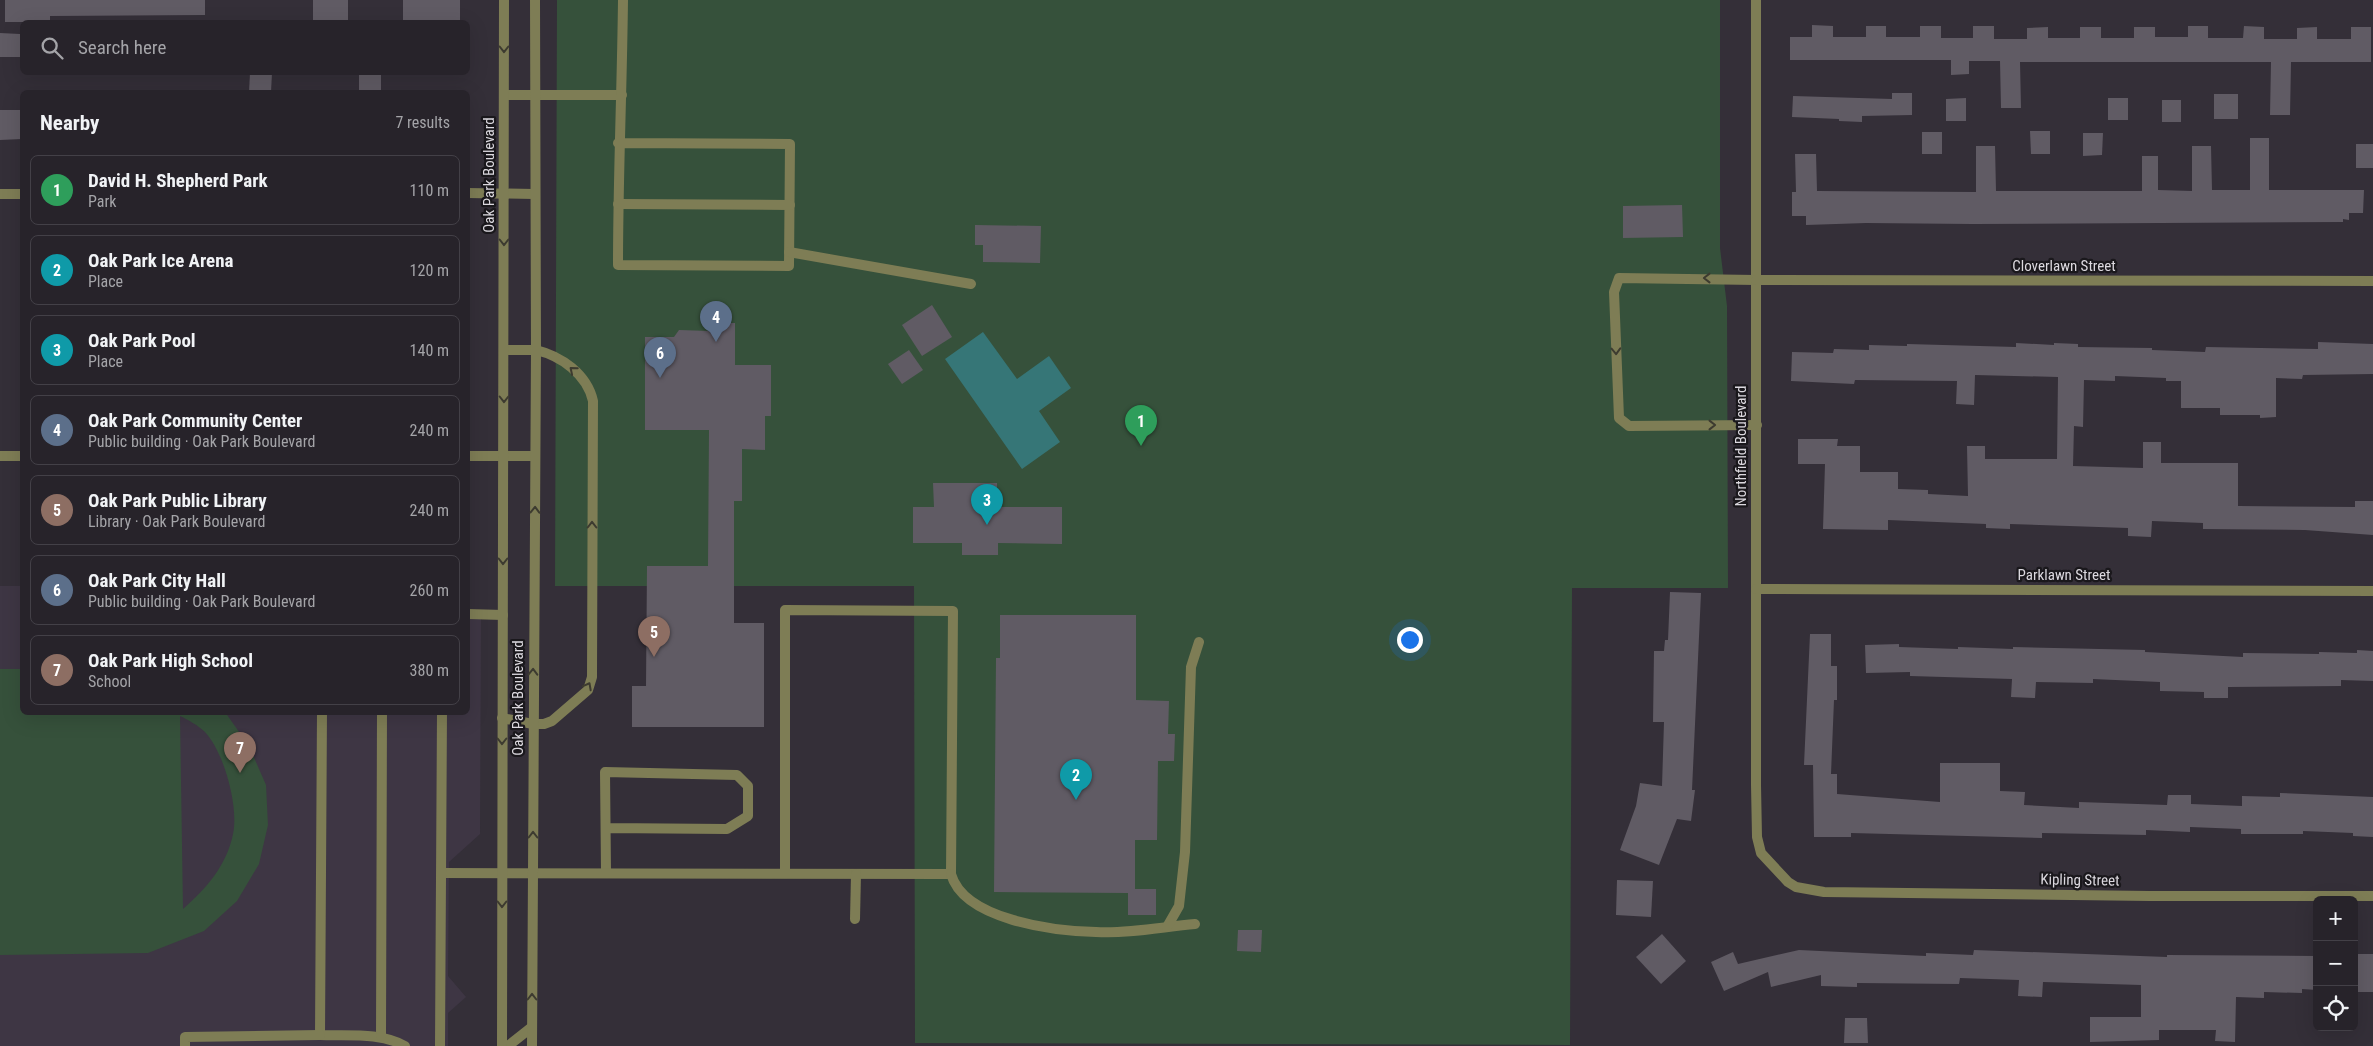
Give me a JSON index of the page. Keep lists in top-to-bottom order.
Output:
{
  "streets": {
    "street": [
      "Oak Park Boulevard",
      "Cloverlawn Street",
      "Northfield Boulevard",
      "Parklawn Street",
      "Kipling Street"
    ]
  },
  "crossings": [
    ["Cloverlawn Street", "Northfield Boulevard"],
    ["Northfield Boulevard", "Parklawn Street"],
    ["Northfield Boulevard", "Kipling Street"]
  ],
  "page": {
    "search": "Search here",
    "heading": ["Nearby", "7 results"],
    "list": [
      {
        "mark": "1",
        "name": "David H. Shepherd Park",
        "note": "Park",
        "value": "110 m"
      },
      {
        "mark": "2",
        "name": "Oak Park Ice Arena",
        "note": "Place",
        "value": "120 m"
      },
      {
        "mark": "3",
        "name": "Oak Park Pool",
        "note": "Place",
        "value": "140 m"
      },
      {
        "mark": "4",
        "name": "Oak Park Community Center",
        "note": "Public building · Oak Park Boulevard",
        "value": "240 m"
      },
      {
        "mark": "5",
        "name": "Oak Park Public Library",
        "note": "Library · Oak Park Boulevard",
        "value": "240 m"
      },
      {
        "mark": "6",
        "name": "Oak Park City Hall",
        "note": "Public building · Oak Park Boulevard",
        "value": "260 m"
      },
      {
        "mark": "7",
        "name": "Oak Park High School",
        "note": "School",
        "value": "380 m"
      }
    ],
    "pins": [
      "4",
      "6",
      "1",
      "3",
      "5",
      "7",
      "2"
    ],
    "map_buttons": ["+", "−"]
  }
}
